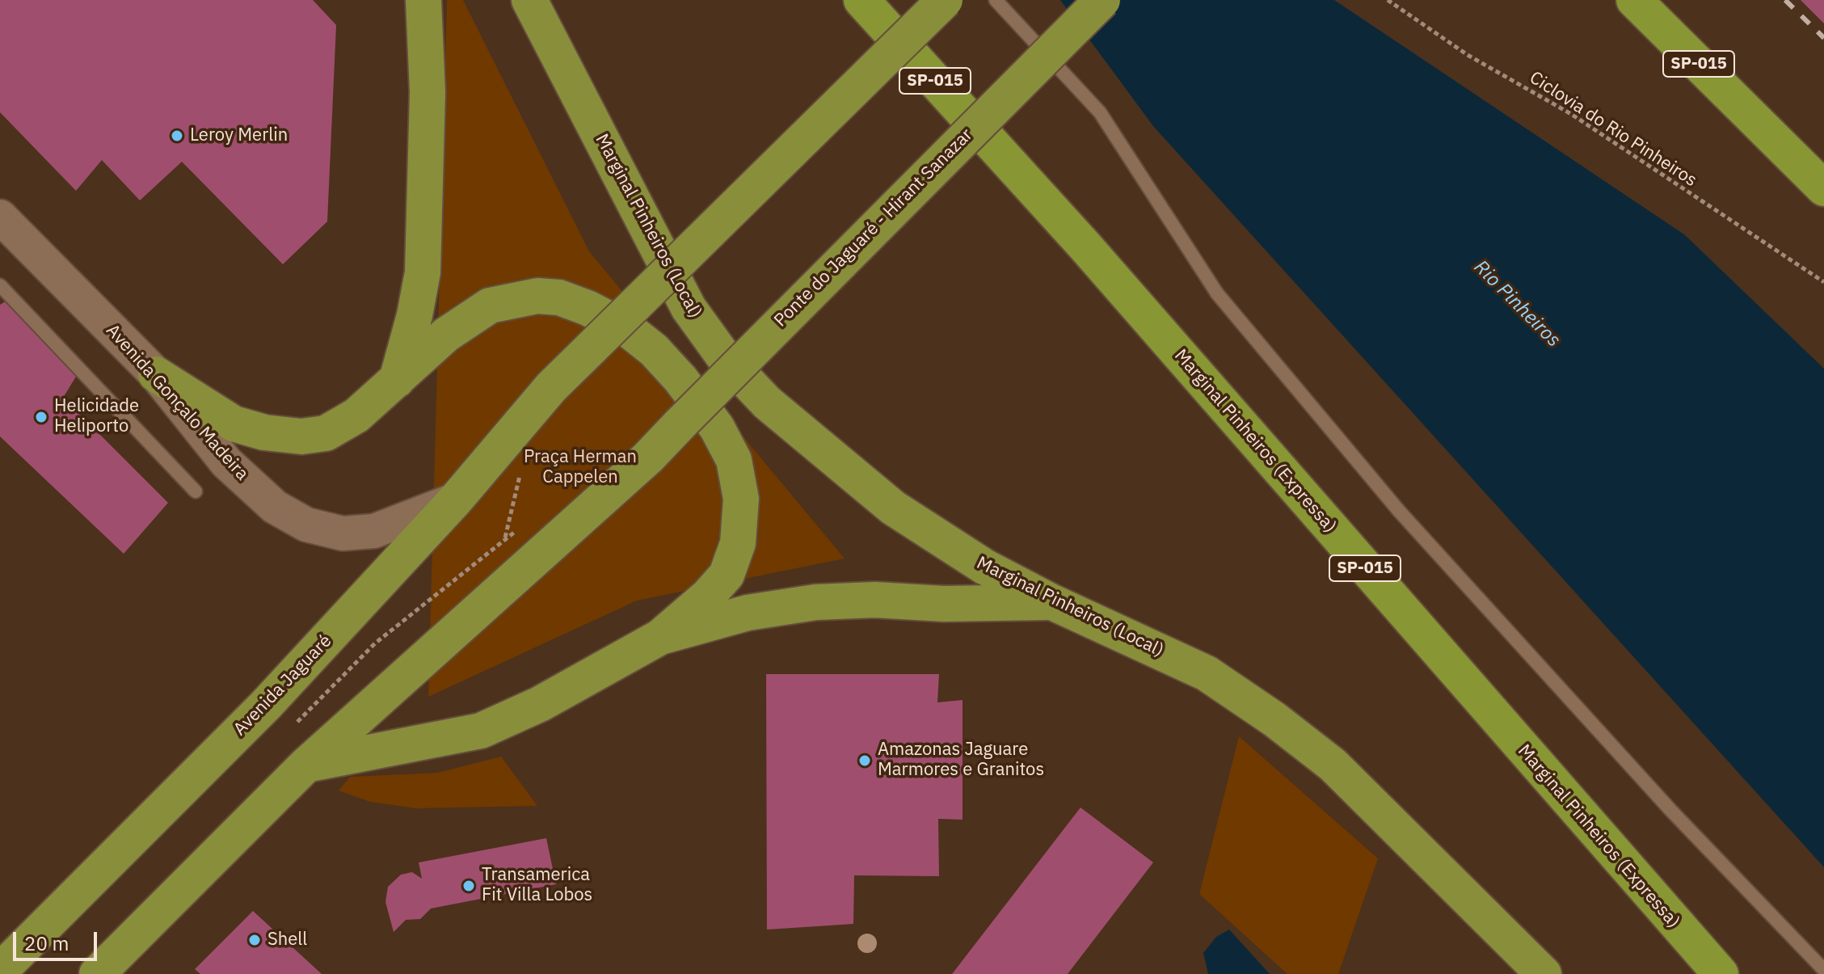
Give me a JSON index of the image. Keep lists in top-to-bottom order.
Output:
{
  "streets": {
    "highway": [
      "SP-015",
      "Marginal Pinheiros (Local)",
      "Ponte do Jaguaré - Hirant Sanazar",
      "Marginal Pinheiros (Expressa)",
      "Avenida Jaguaré"
    ],
    "street": ["Avenida Gonçalo Madeira"],
    "path": ["Ciclovia do Rio Pinheiros"]
  },
  "crossings": [
    ["Avenida Gonçalo Madeira", "Avenida Jaguaré"]
  ],
  "water": ["Rio Pinheiros"],
  "parks": ["Praça Herman Cappelen"],
  "places": [
    "Leroy Merlin",
    "Helicidade Heliporto",
    "Amazonas Jaguare Marmores e Granitos",
    "Transamerica Fit Villa Lobos",
    "Shell"
  ],
  "scale_bar": "20 m"
}
